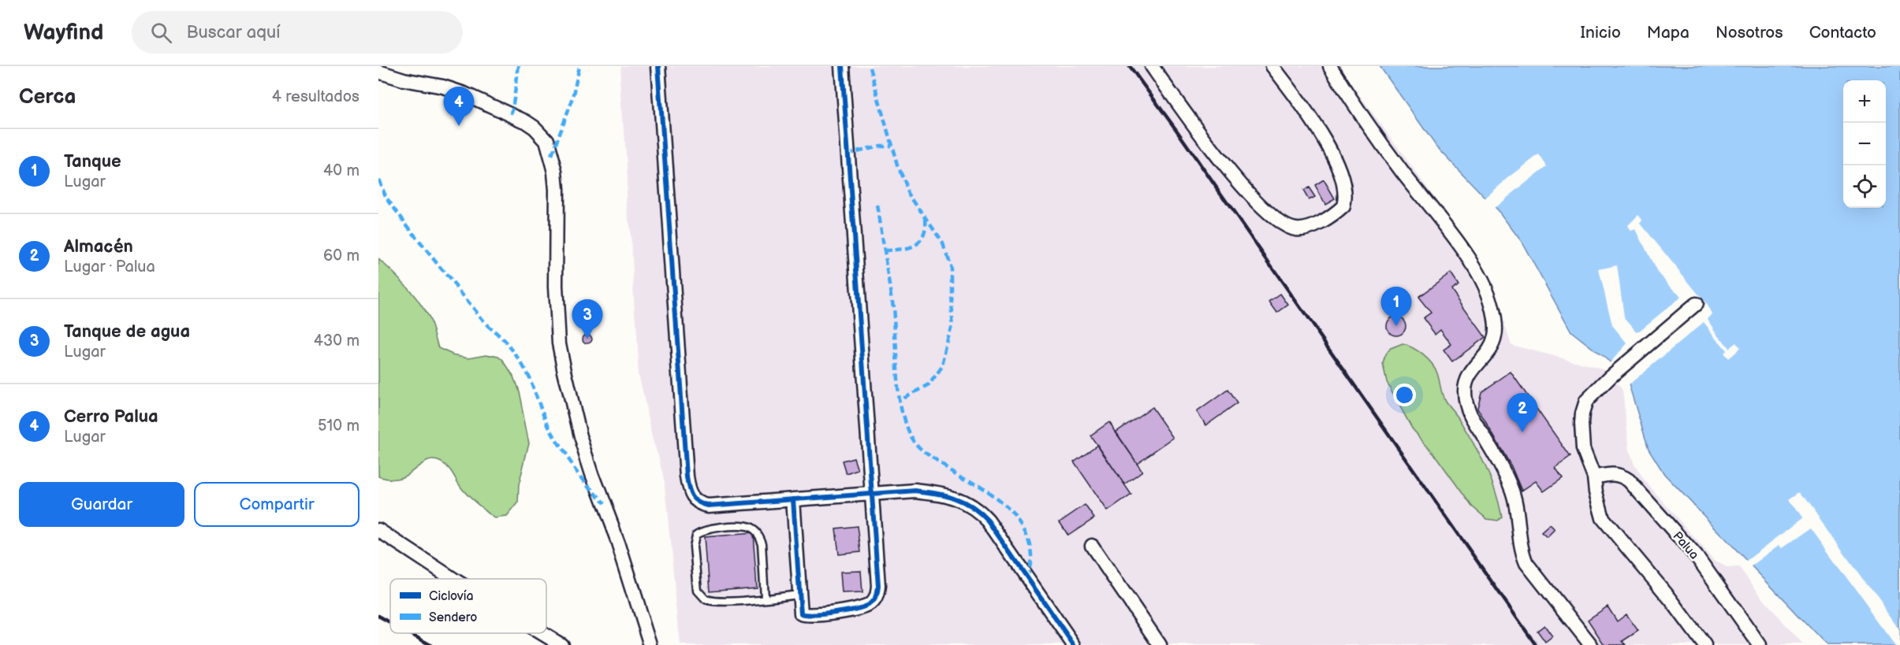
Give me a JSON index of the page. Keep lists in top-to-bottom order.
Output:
{
  "streets": {
    "street": ["Palua"]
  },
  "legend": ["Ciclovía", "Sendero"],
  "page": {
    "header": "Wayfind",
    "search": "Buscar aquí",
    "nav": [
      "Inicio",
      "Mapa",
      "Nosotros",
      "Contacto"
    ],
    "heading": ["Cerca", "4 resultados"],
    "map_buttons": ["+", "−"],
    "pins": [
      "4",
      "1",
      "3",
      "2"
    ],
    "list": [
      {
        "mark": "1",
        "name": "Tanque",
        "note": "Lugar",
        "value": "40 m"
      },
      {
        "mark": "2",
        "name": "Almacén",
        "note": "Lugar · Palua",
        "value": "60 m"
      },
      {
        "mark": "3",
        "name": "Tanque de agua",
        "note": "Lugar",
        "value": "430 m"
      },
      {
        "mark": "4",
        "name": "Cerro Palua",
        "note": "Lugar",
        "value": "510 m"
      }
    ],
    "buttons": ["Guardar", "Compartir"]
  }
}
